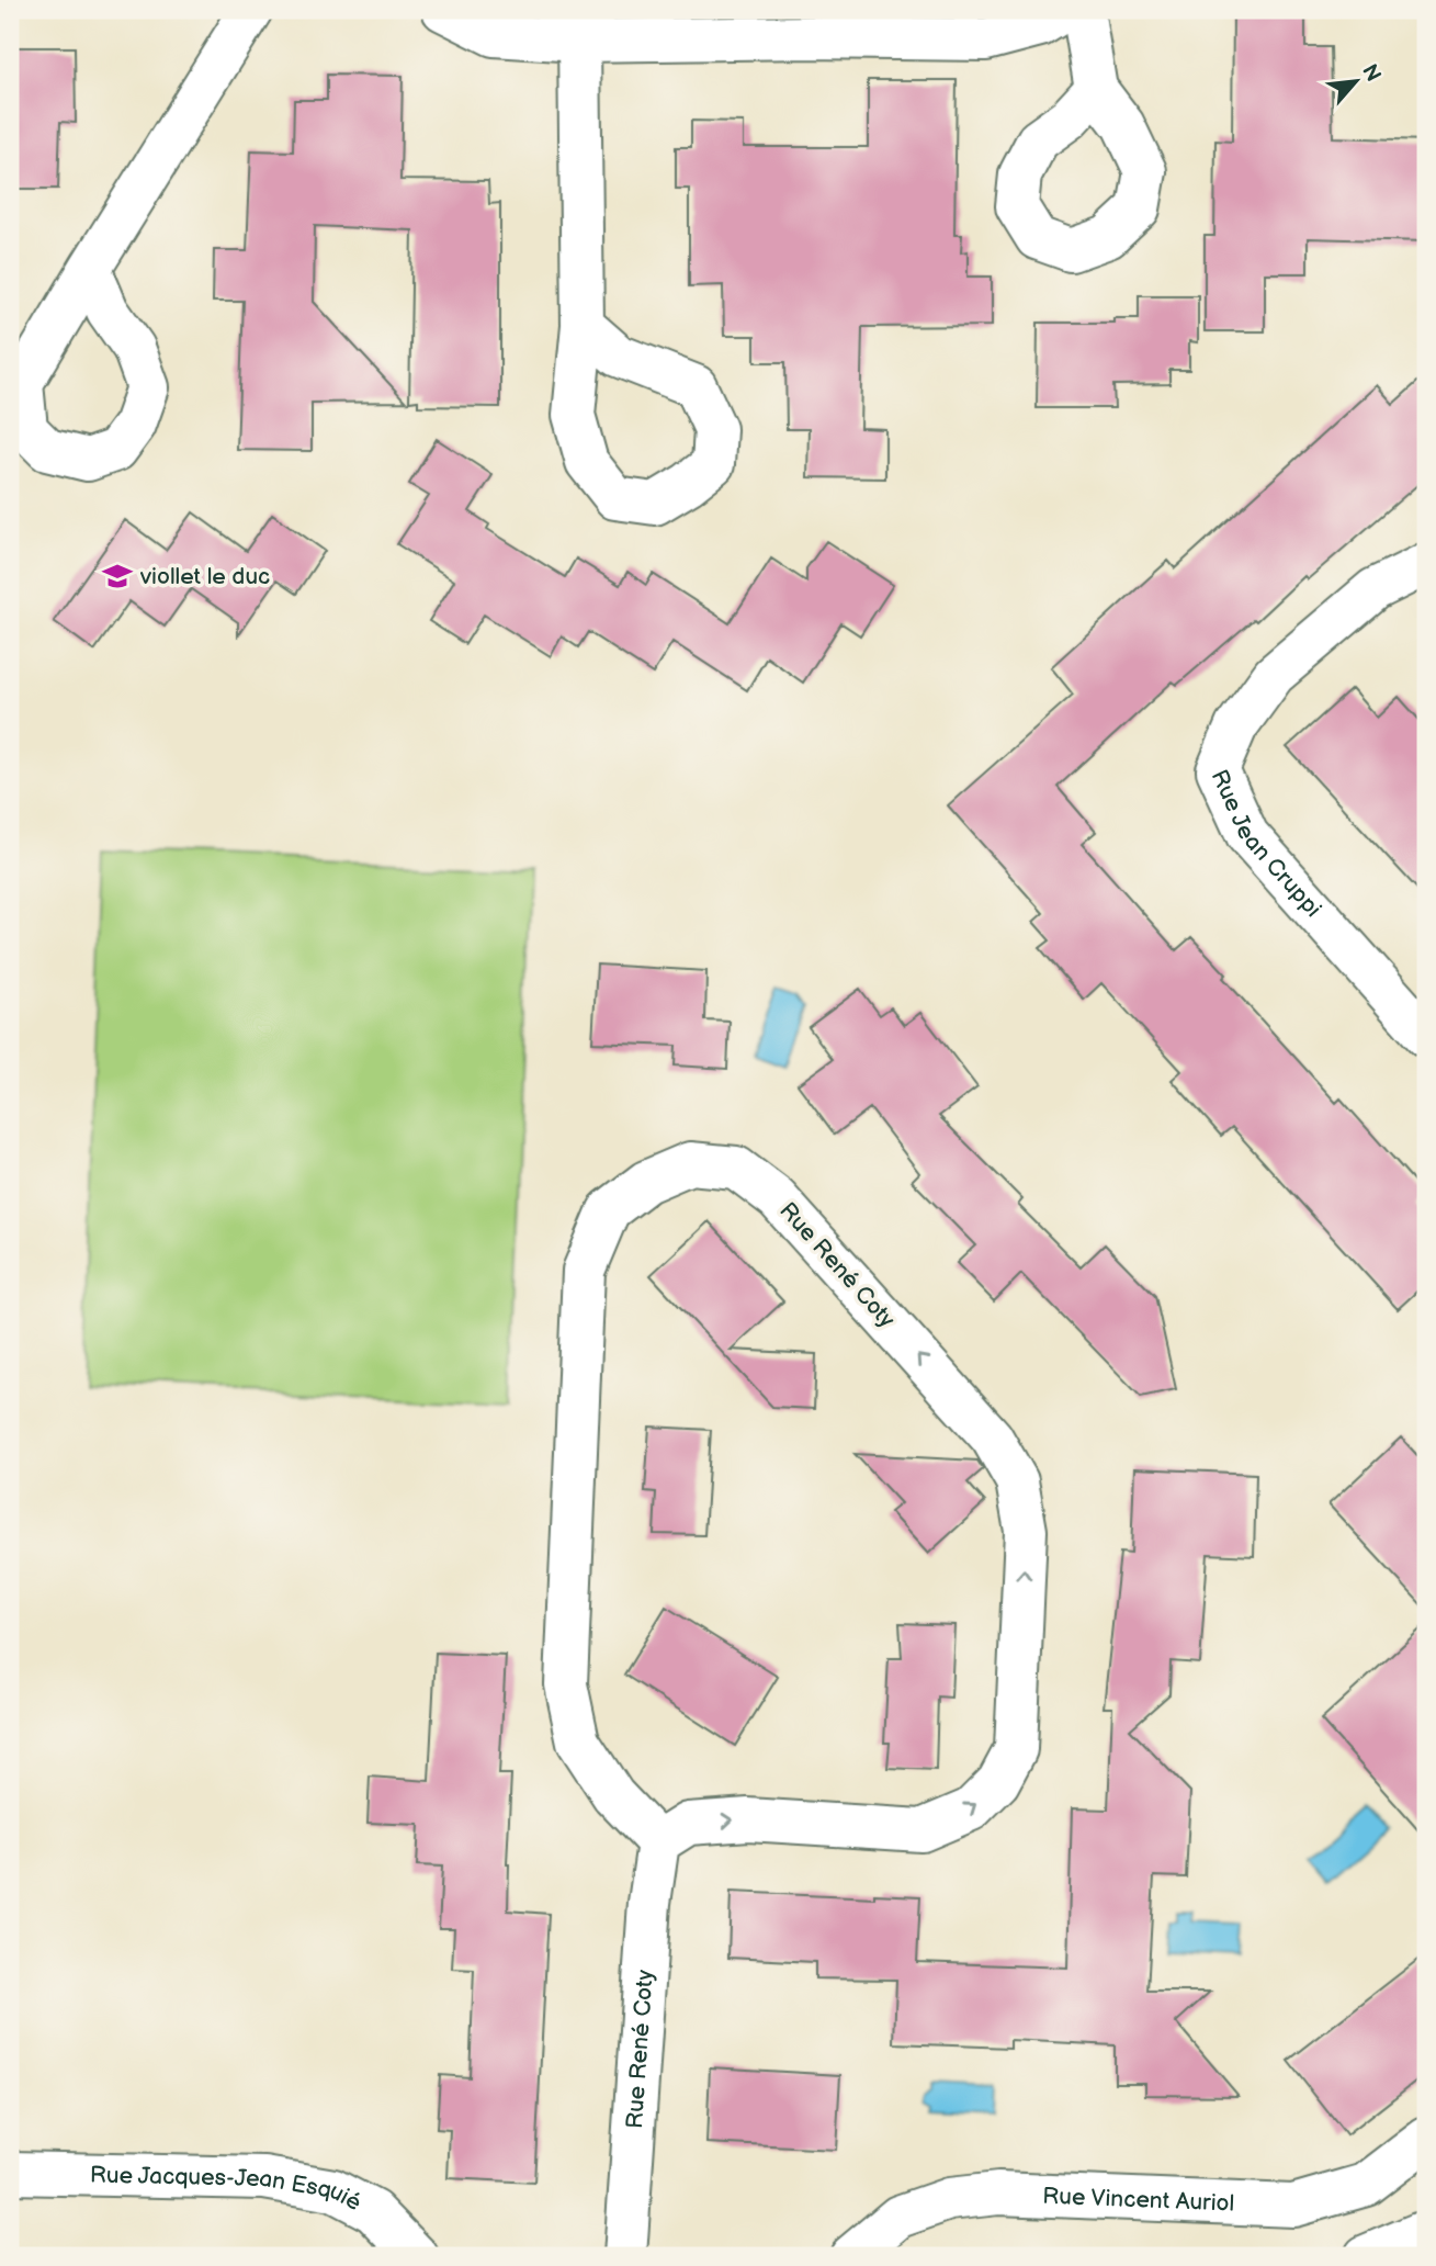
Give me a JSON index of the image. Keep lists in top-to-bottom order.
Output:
{
  "streets": {
    "street": [
      "Rue Jean Cruppi",
      "Rue René Coty",
      "Rue Jacques-Jean Esquié",
      "Rue Vincent Auriol"
    ]
  },
  "places": {
    "school or university": ["viollet le duc"]
  },
  "north": "top right"
}
